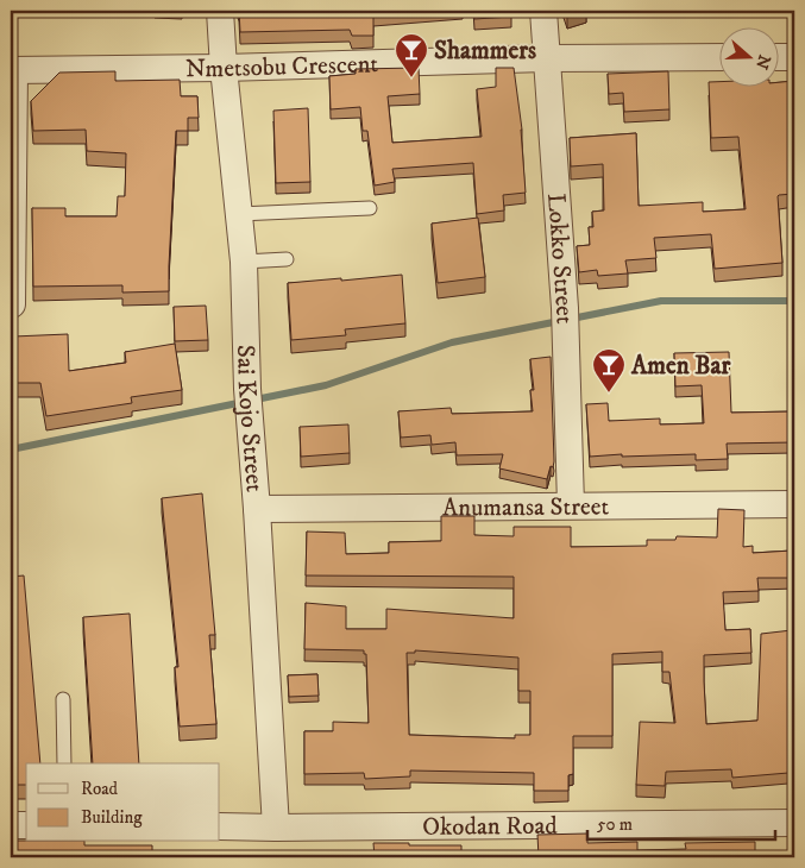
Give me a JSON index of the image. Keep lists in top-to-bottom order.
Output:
{
  "streets": {
    "street": [
      "Nmetsobu Crescent",
      "Lokko Street",
      "Sai Kojo Street",
      "Anumansa Street",
      "Okodan Road"
    ]
  },
  "crossings": [
    ["Nmetsobu Crescent", "Lokko Street"],
    ["Nmetsobu Crescent", "Sai Kojo Street"],
    ["Lokko Street", "Anumansa Street"],
    ["Sai Kojo Street", "Anumansa Street"],
    ["Sai Kojo Street", "Okodan Road"]
  ],
  "places": {
    "bar": ["Shammers", "Amen Bar"]
  },
  "legend": ["Road", "Building"],
  "scale_bar": "50 m",
  "north": "right"
}
